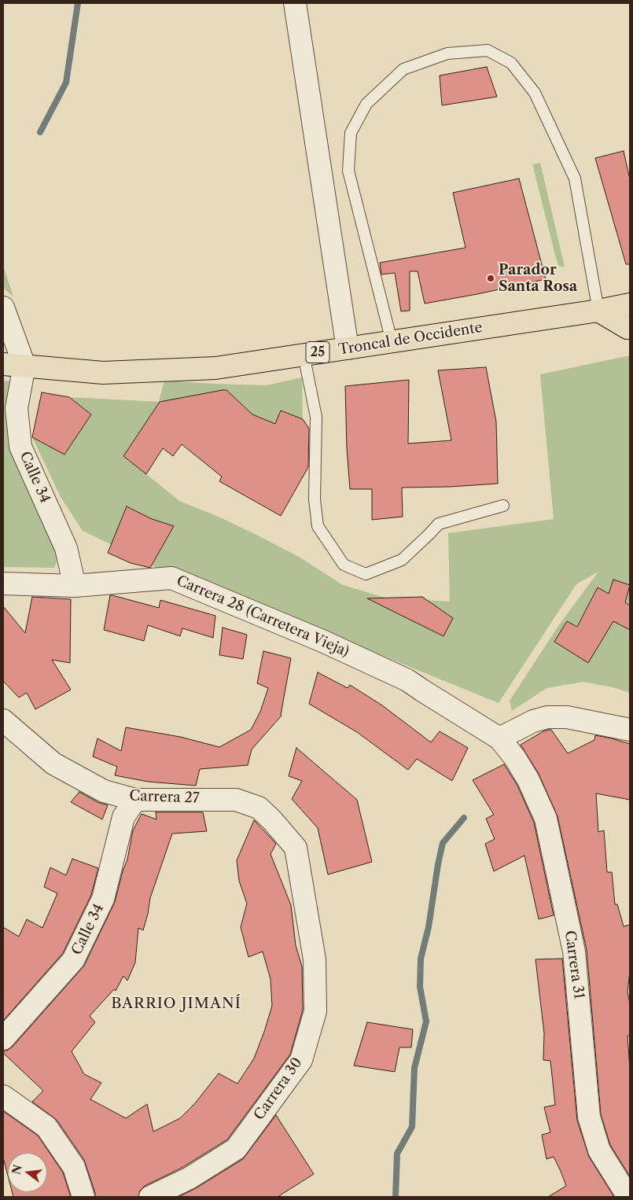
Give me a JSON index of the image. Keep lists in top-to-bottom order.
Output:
{
  "streets": {
    "main road": ["Troncal de Occidente", "25"],
    "street": [
      "Calle 34",
      "Carrera 28 (Carretera Vieja)",
      "Carrera 27",
      "Carrera 31",
      "Carrera 30"
    ]
  },
  "crossings": [
    ["Troncal de Occidente", "Calle 34"],
    ["Calle 34", "Carrera 28 (Carretera Vieja)"],
    ["Calle 34", "Carrera 27"],
    ["Carrera 28 (Carretera Vieja)", "Carrera 31"],
    ["Carrera 27", "Carrera 30"]
  ],
  "districts": ["BARRIO JIMANÍ"],
  "places": ["Parador Santa Rosa"],
  "north": "left"
}
